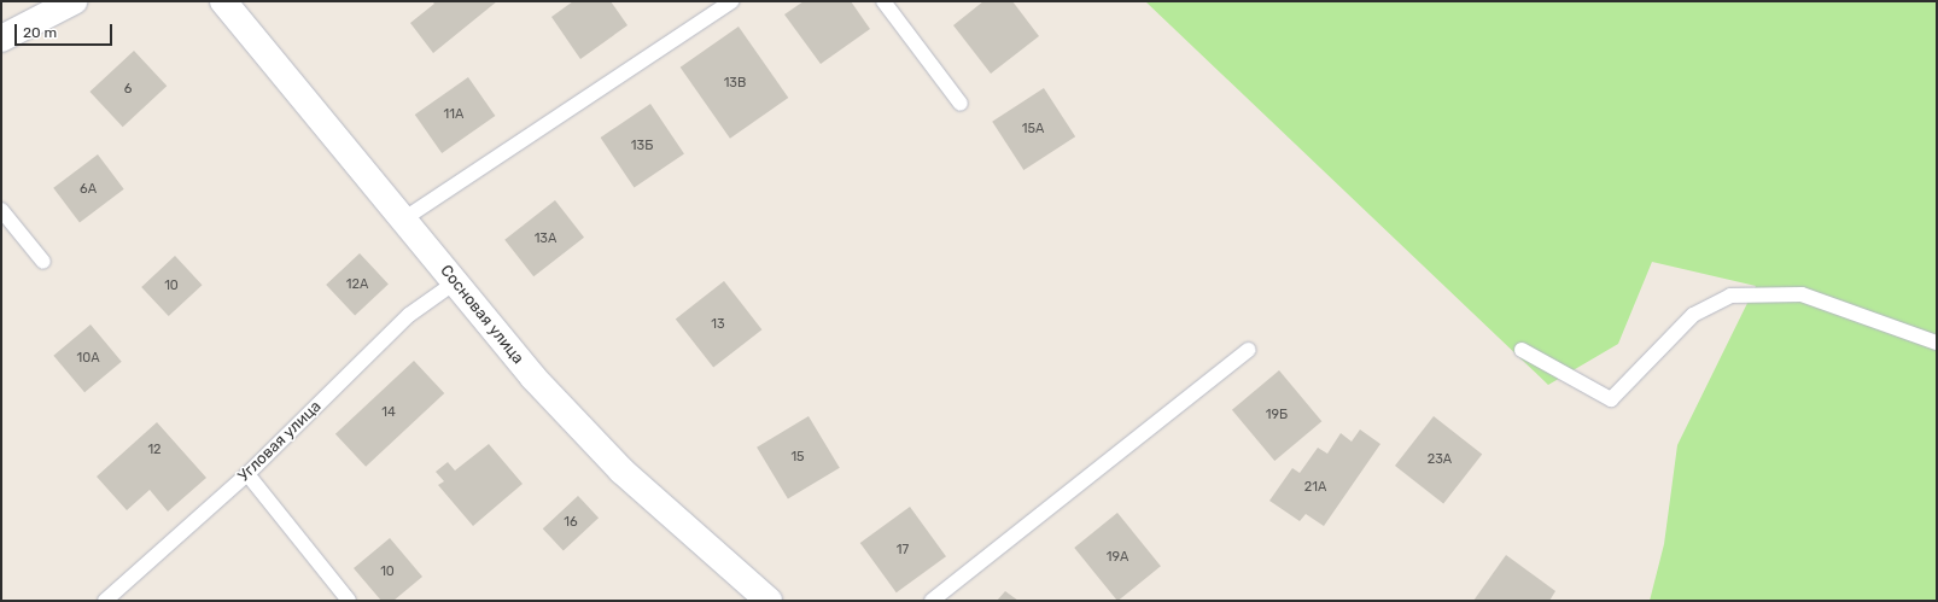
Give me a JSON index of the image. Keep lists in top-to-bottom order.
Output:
{
  "streets": {
    "street": ["Сосновая улица"],
    "lane": ["Угловая улица"]
  },
  "crossings": [
    ["Сосновая улица", "Угловая улица"]
  ],
  "house_numbers": [
    "13В",
    "6",
    "11А",
    "15А",
    "13Б",
    "6А",
    "13А",
    "12А",
    "10",
    "13",
    "10А",
    "14",
    "19Б",
    "12",
    "15",
    "23А",
    "21А",
    "16",
    "17",
    "19А",
    "10"
  ],
  "scale_bar": "20 m"
}
